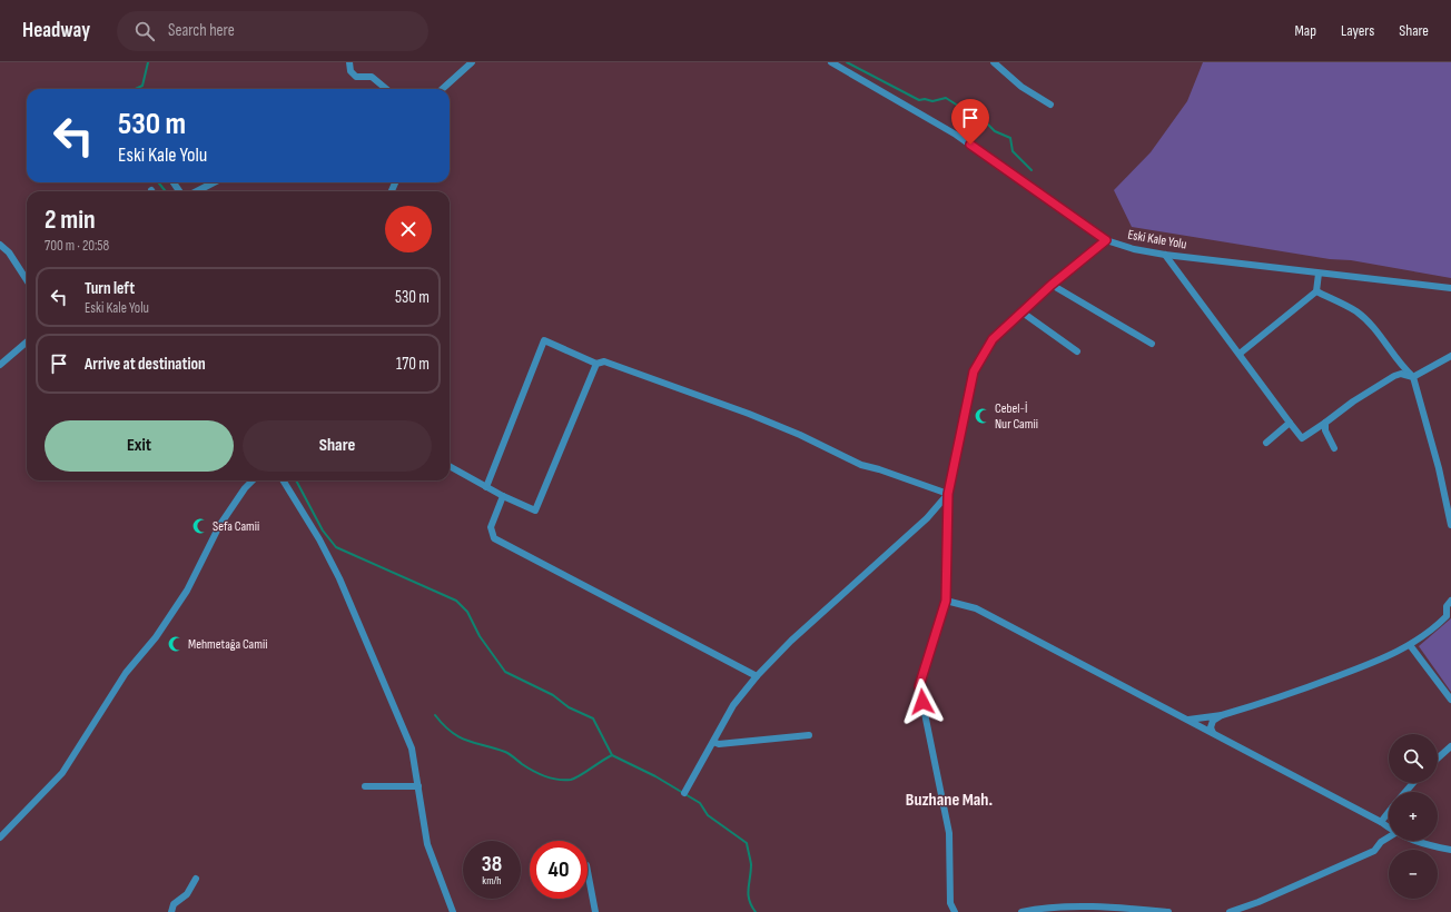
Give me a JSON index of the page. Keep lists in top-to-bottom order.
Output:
{
  "streets": {
    "street": ["Eski Kale Yolu"]
  },
  "districts": ["Buzhane Mah."],
  "places": {
    "mosque": ["Cebel-İ Nur Camii", "Sefa Camii", "Mehmetağa Camii"]
  },
  "page": {
    "header": "Headway",
    "search": "Search here",
    "nav": ["Map", "Layers", "Share"],
    "turn": ["530 m", "Eski Kale Yolu"],
    "heading": ["2 min", "700 m · 20:58"],
    "list": [
      {
        "name": "Turn left",
        "note": "Eski Kale Yolu",
        "value": "530 m"
      },
      {
        "name": "Arrive at destination",
        "value": "170 m"
      }
    ],
    "buttons": ["Exit", "Share"],
    "map_buttons": ["+", "−"],
    "speed": "38 km/h",
    "limit": "40"
  }
}
